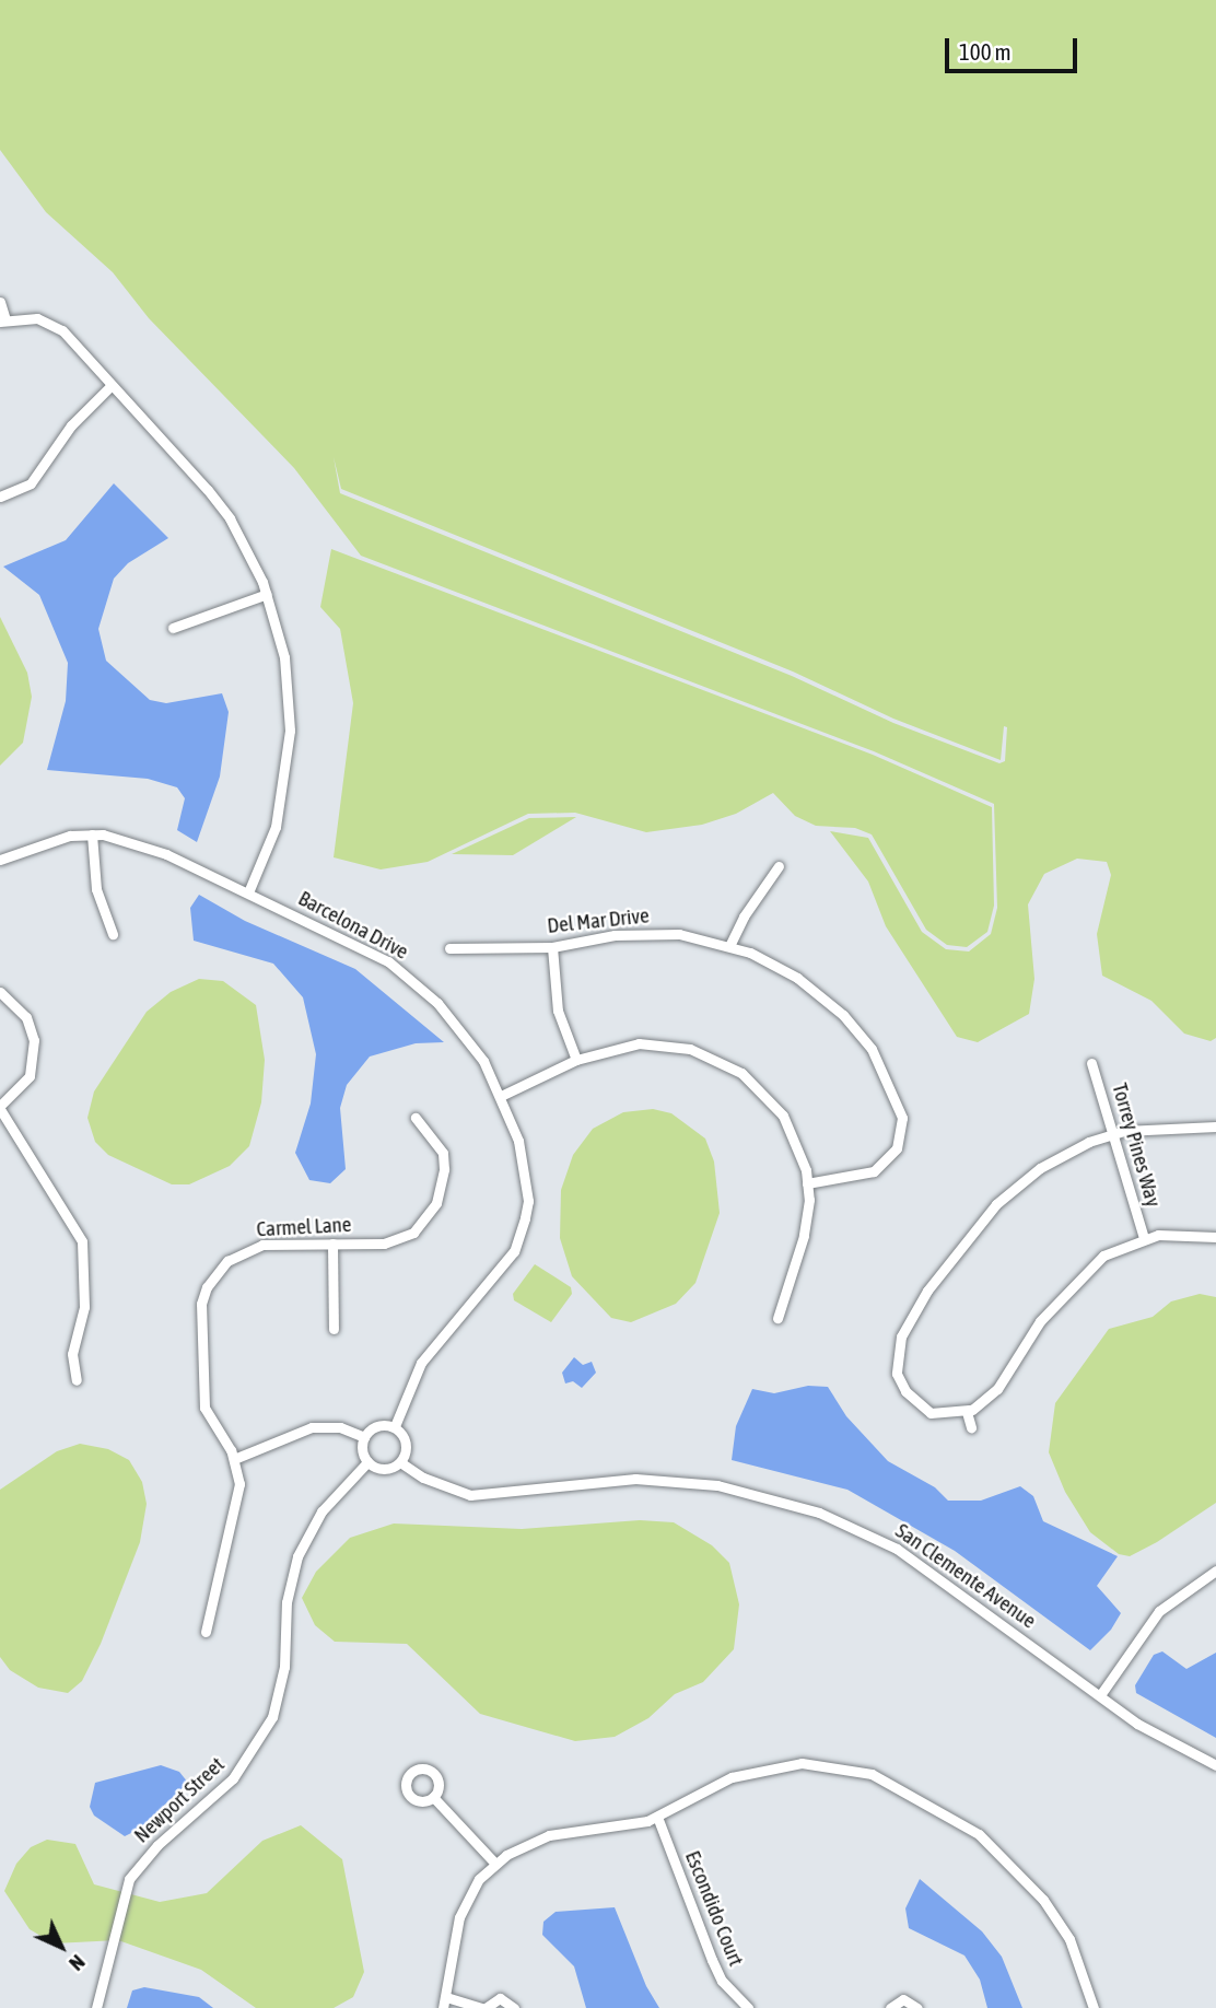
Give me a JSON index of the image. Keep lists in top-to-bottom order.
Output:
{
  "streets": {
    "street": [
      "Del Mar Drive",
      "Barcelona Drive",
      "Torrey Pines Way",
      "Carmel Lane",
      "San Clemente Avenue",
      "Newport Street",
      "Escondido Court"
    ]
  },
  "crossings": [
    ["Barcelona Drive", "San Clemente Avenue"],
    ["Barcelona Drive", "Newport Street"],
    ["San Clemente Avenue", "Newport Street"]
  ],
  "scale_bar": "100 m",
  "north": "bottom right"
}
